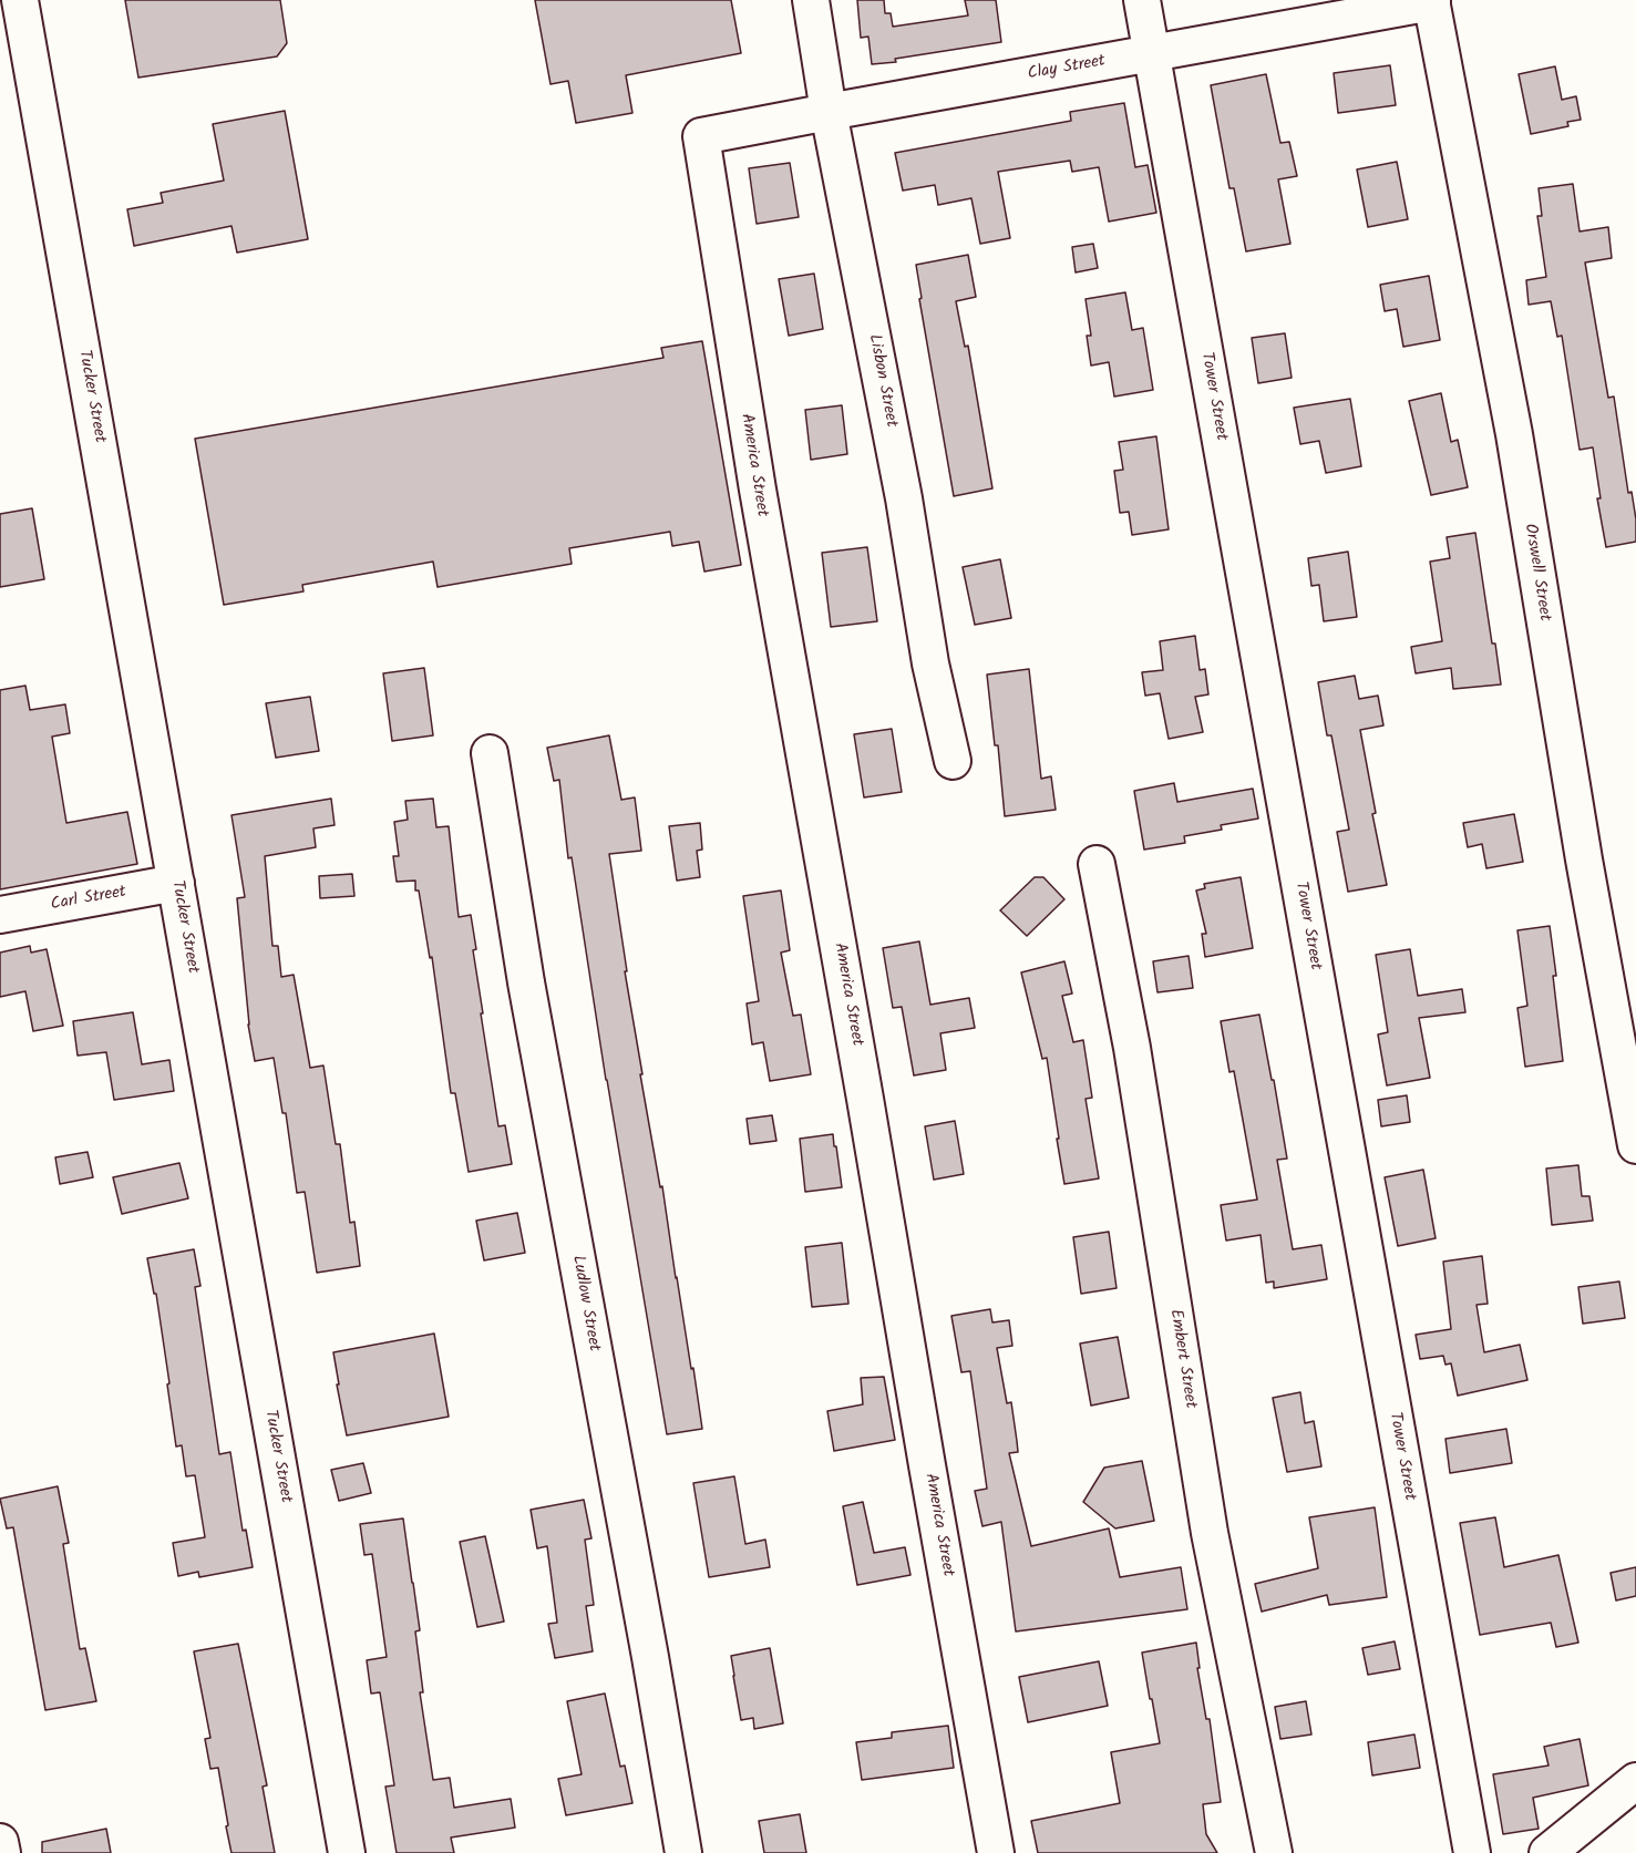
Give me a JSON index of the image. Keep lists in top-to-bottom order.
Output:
{
  "streets": {
    "street": [
      "Clay Street",
      "Lisbon Street",
      "Tucker Street",
      "Tower Street",
      "America Street",
      "Orswell Street",
      "Carl Street",
      "Ludlow Street",
      "Embert Street"
    ]
  },
  "crossings": [
    ["Clay Street", "Lisbon Street"],
    ["Clay Street", "Tower Street"],
    ["Clay Street", "America Street"],
    ["Clay Street", "Orswell Street"],
    ["Tucker Street", "Carl Street"]
  ]
}
